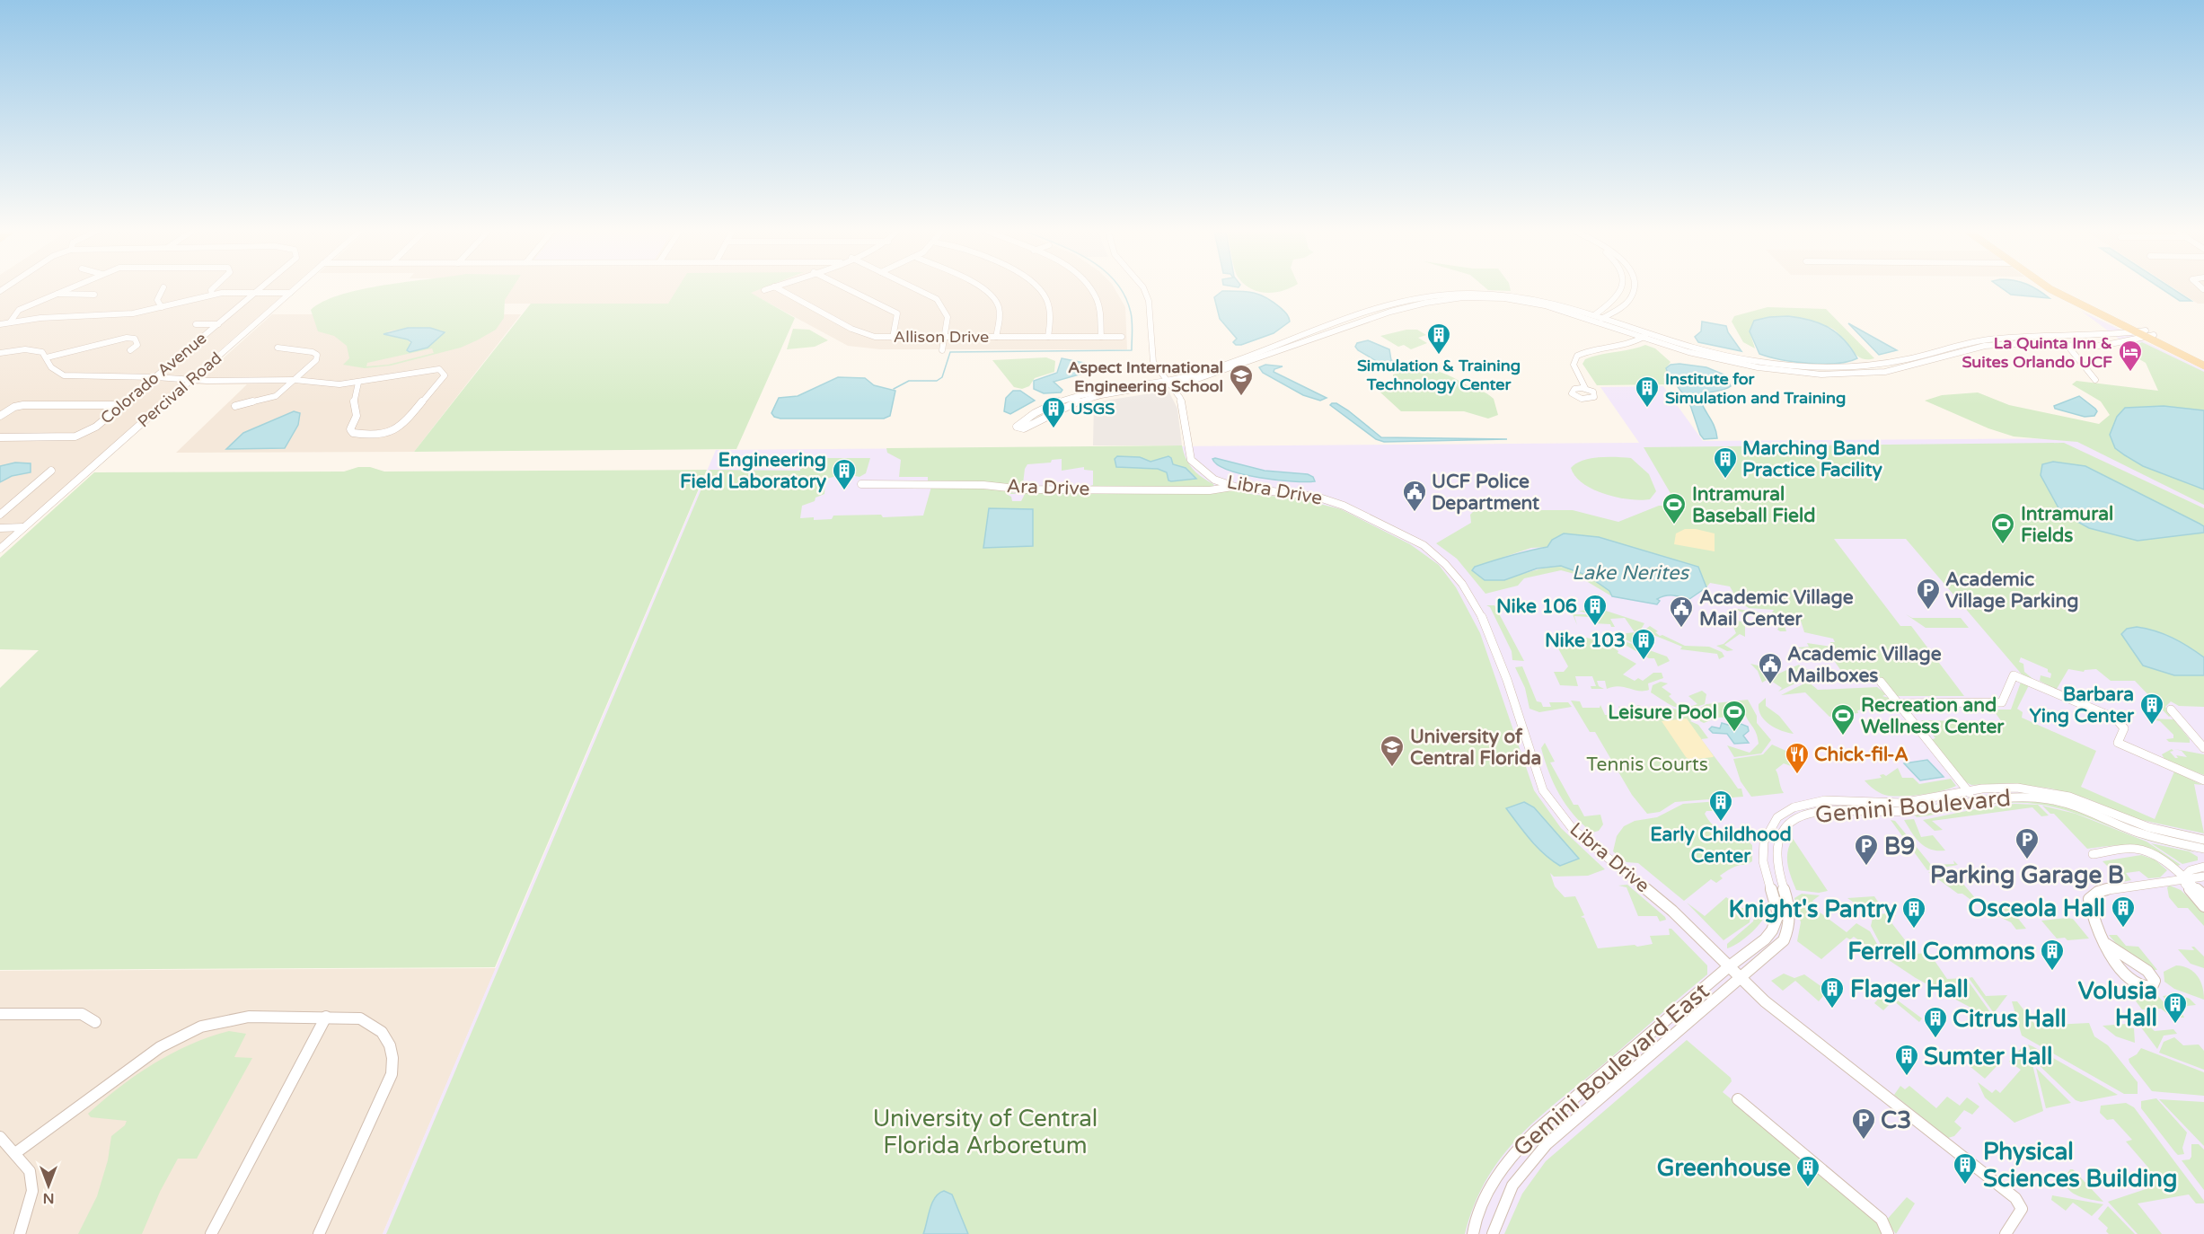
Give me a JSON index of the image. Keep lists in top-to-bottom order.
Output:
{
  "streets": {
    "street": [
      "Allison Drive",
      "Colorado Avenue",
      "Percival Road",
      "Ara Drive",
      "Libra Drive",
      "Gemini Boulevard",
      "Gemini Boulevard East"
    ]
  },
  "crossings": [
    ["Ara Drive", "Libra Drive"],
    ["Libra Drive", "Gemini Boulevard"],
    ["Libra Drive", "Gemini Boulevard East"],
    ["Gemini Boulevard", "Gemini Boulevard East"]
  ],
  "water": ["Lake Nerites"],
  "parks": ["Tennis Courts", "University of Central Florida Arboretum"],
  "places": {
    "building": [
      "Simulation & Training Technology Center",
      "Institute for Simulation and Training",
      "USGS",
      "Marching Band Practice Facility",
      "Engineering Field Laboratory",
      "Nike 106",
      "Nike 103",
      "Barbara Ying Center",
      "Early Childhood Center",
      "Osceola Hall",
      "Knight's Pantry",
      "Ferrell Commons",
      "Flager Hall",
      "Volusia Hall",
      "Citrus Hall",
      "Sumter Hall",
      "Physical Sciences Building",
      "Greenhouse"
    ],
    "hotel": ["La Quinta Inn & Suites Orlando UCF"],
    "school or university": ["Aspect International Engineering School", "University of Central Florida"],
    "public building": ["UCF Police Department", "Academic Village Mail Center", "Academic Village Mailboxes"],
    "sports": [
      "Intramural Baseball Field",
      "Intramural Fields",
      "Leisure Pool",
      "Recreation and Wellness Center"
    ],
    "parking": [
      "Academic Village Parking",
      "Parking Garage B",
      "B9",
      "C3"
    ],
    "restaurant": ["Chick-fil-A"]
  },
  "north": "bottom"
}
